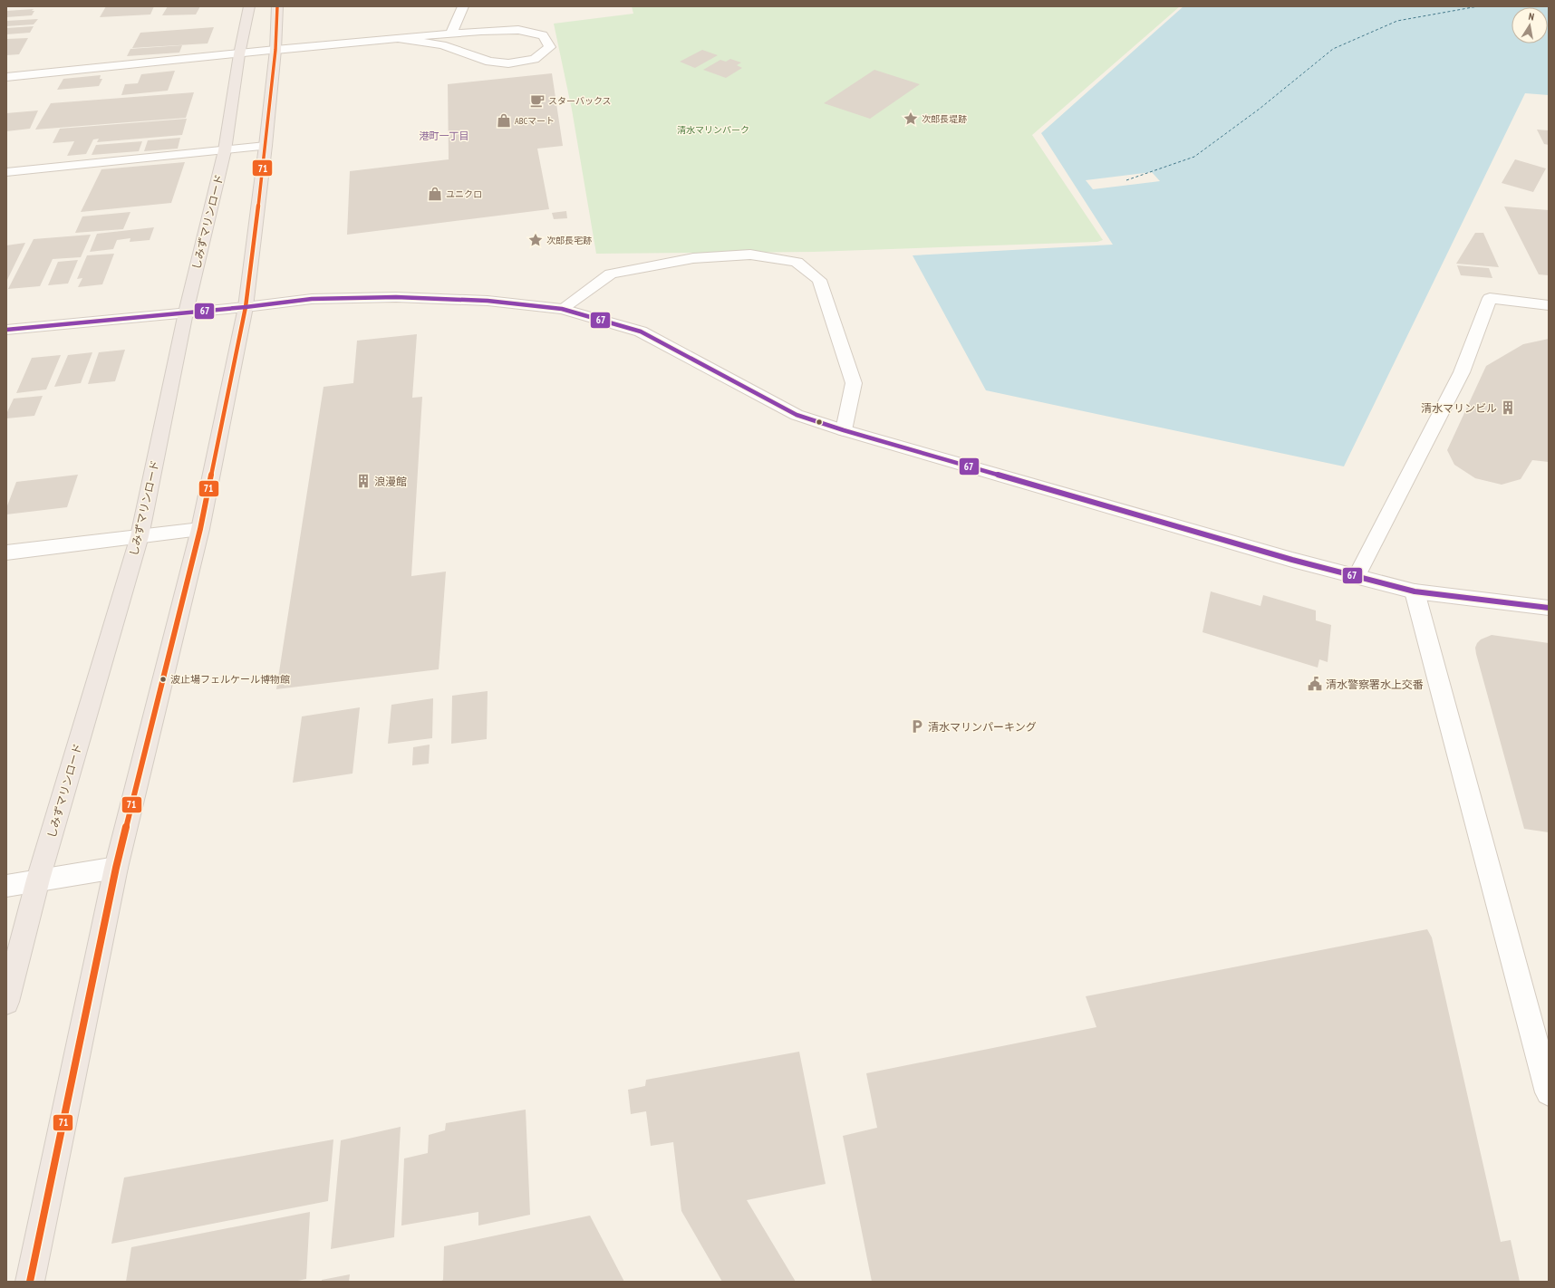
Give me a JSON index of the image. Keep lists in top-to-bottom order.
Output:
{
  "streets": {
    "highway": ["しみずマリンロード"]
  },
  "districts": ["港町一丁目"],
  "parks": ["清水マリンパーク"],
  "places": {
    "cafe": ["スターバックス"],
    "place": ["次郎長堤跡", "次郎長宅跡"],
    "shop": ["ABCマート", "ユニクロ"],
    "building": ["清水マリンビル", "浪漫館"],
    "other": ["波止場フェルケール博物館"],
    "public building": ["清水警察署水上交番"],
    "parking": ["清水マリンパーキング"]
  },
  "lines": ["transit line 71", "transit line 67"],
  "north": "top"
}
